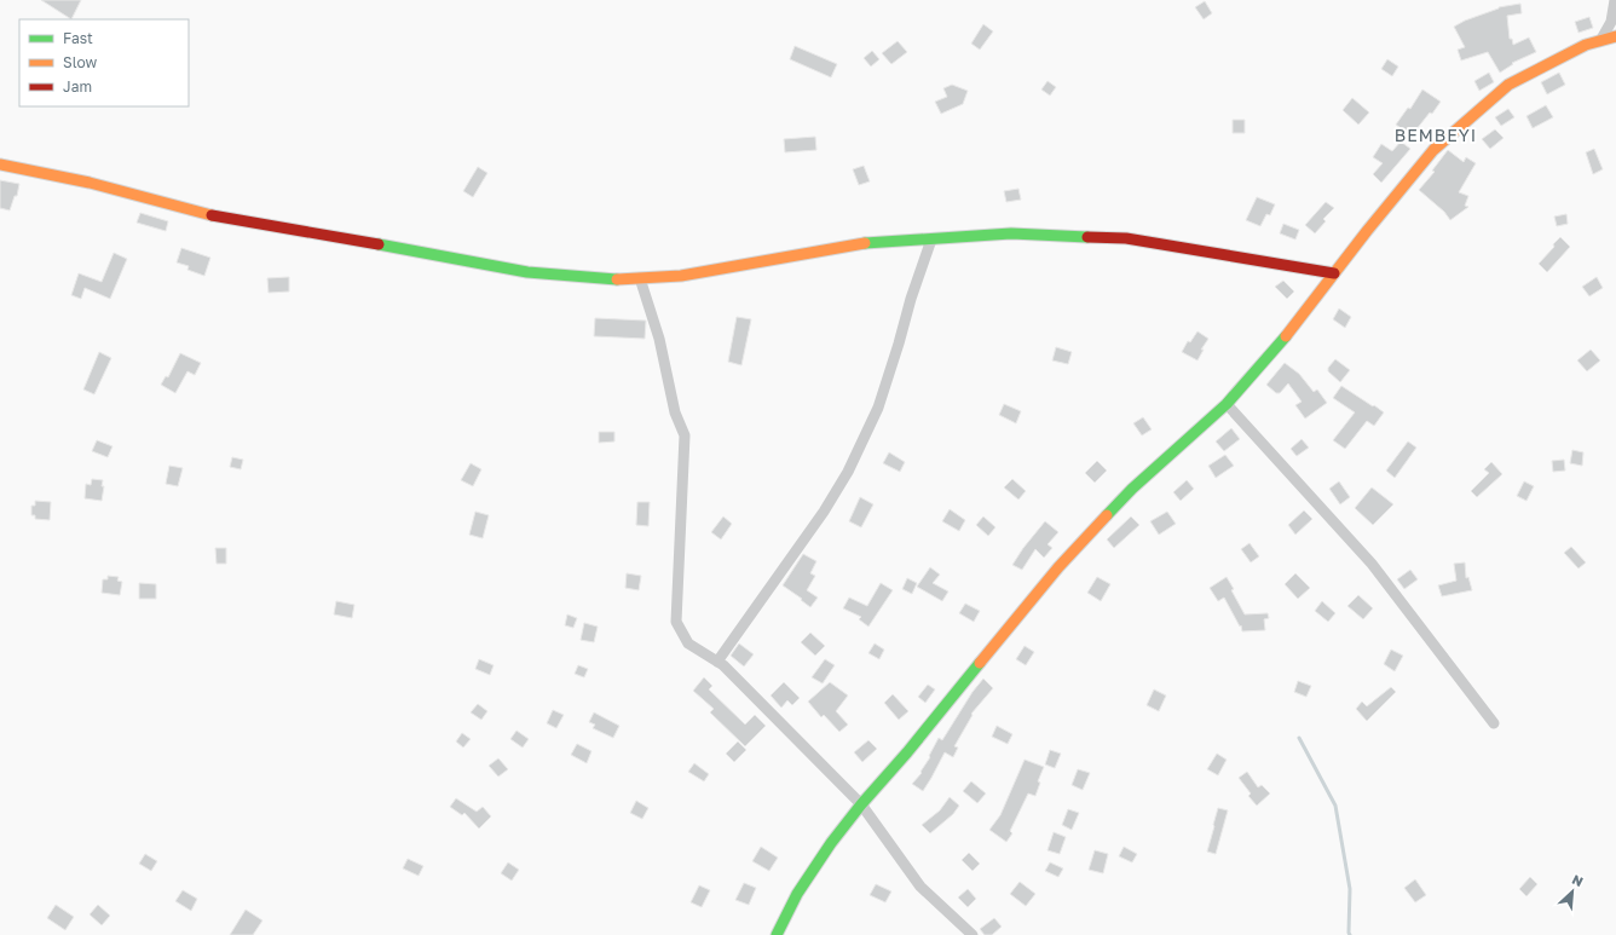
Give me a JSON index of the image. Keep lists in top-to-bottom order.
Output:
{
  "districts": ["BEMBEYI"],
  "legend": ["Fast", "Slow", "Jam"],
  "north": "top right"
}
